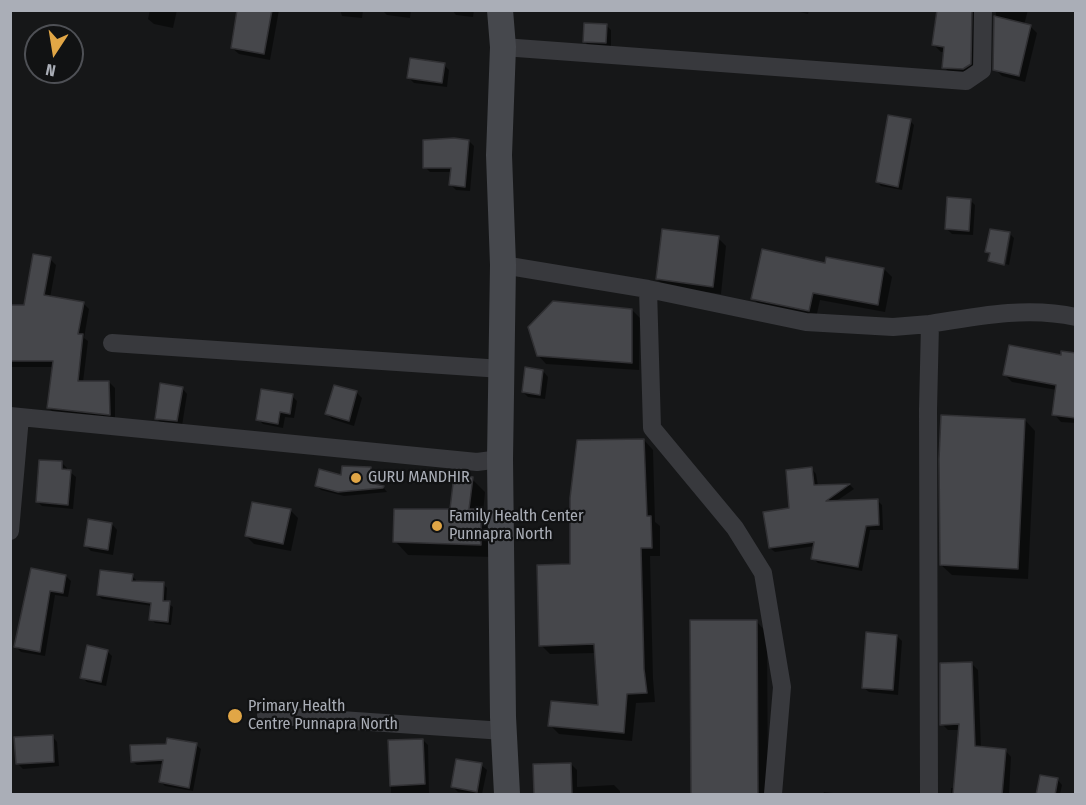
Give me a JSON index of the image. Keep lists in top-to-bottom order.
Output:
{
  "places": ["GURU MANDHIR", "Family Health Center Punnapra North", "Primary Health Centre Punnapra North"],
  "north": "bottom"
}
